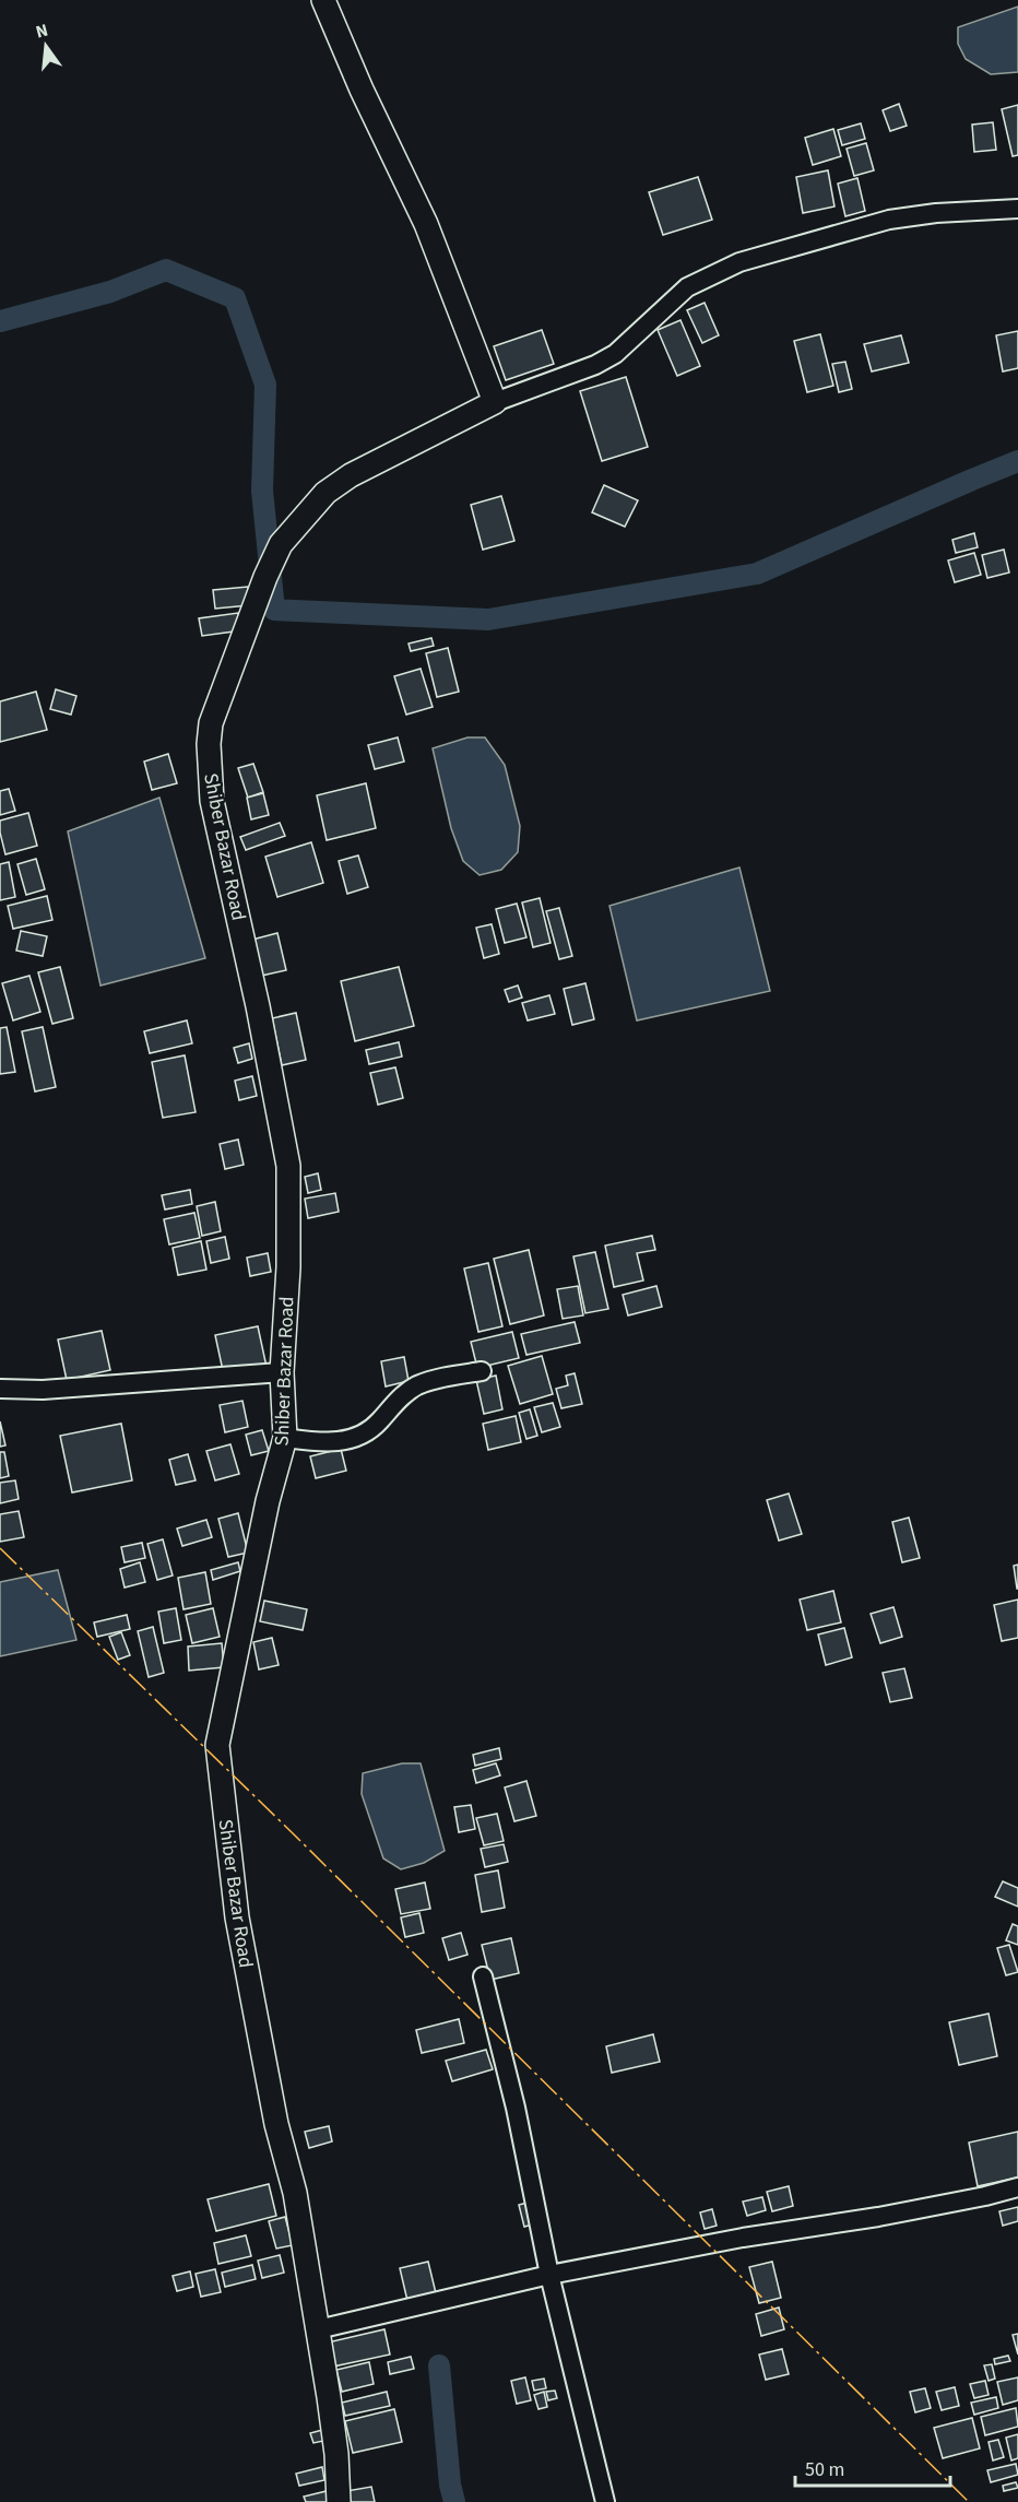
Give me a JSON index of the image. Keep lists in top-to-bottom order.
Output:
{
  "streets": {
    "street": ["Shiber Bazar Road"]
  },
  "scale_bar": "50 m",
  "north": "top"
}
